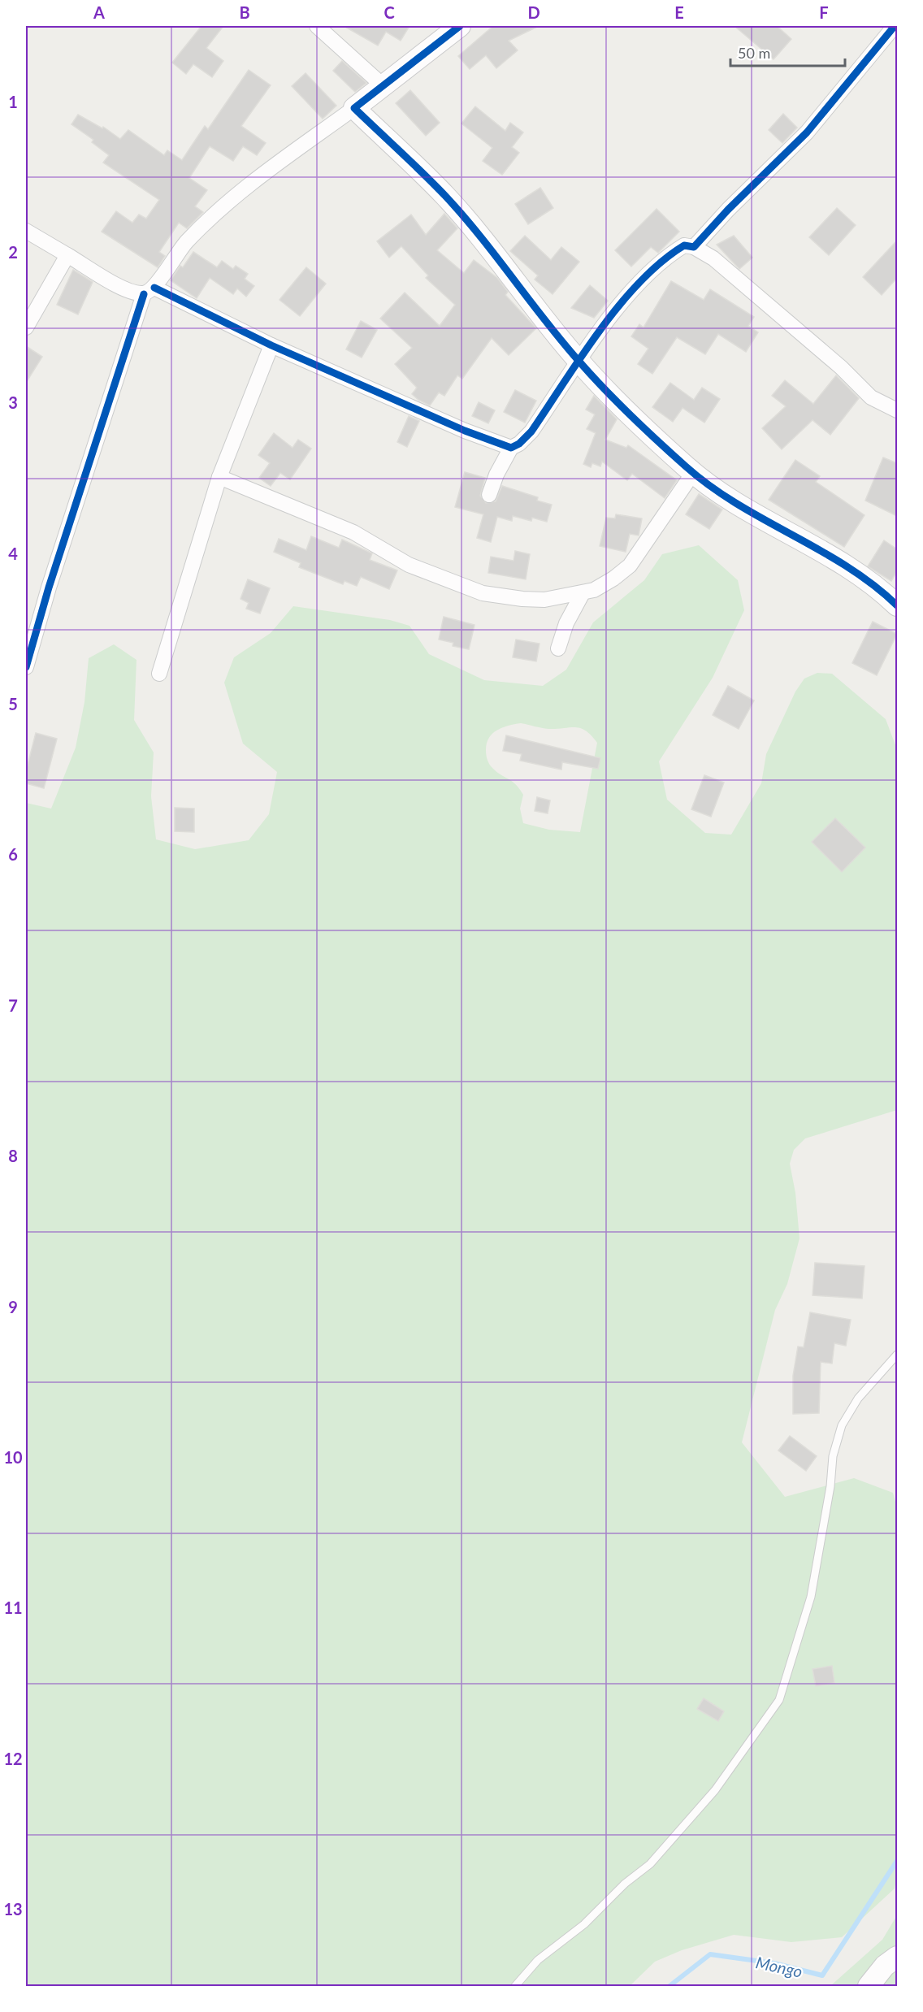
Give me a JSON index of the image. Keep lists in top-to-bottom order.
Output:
{
  "water": ["Mongo"],
  "scale_bar": "50 m",
  "grid": {
    "columns": [
      "A",
      "B",
      "C",
      "D",
      "E",
      "F"
    ],
    "rows": [
      "1",
      "2",
      "3",
      "4",
      "5",
      "6",
      "7",
      "8",
      "9",
      "10",
      "11",
      "12",
      "13"
    ]
  }
}
